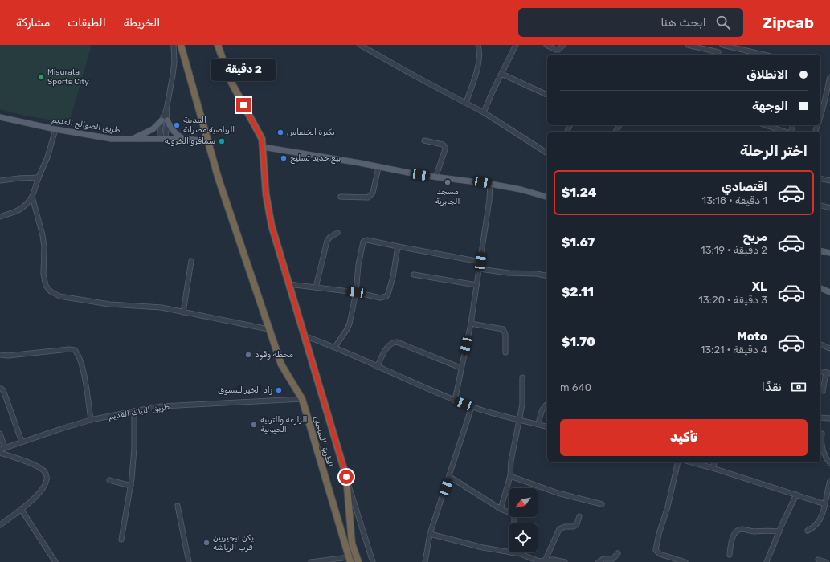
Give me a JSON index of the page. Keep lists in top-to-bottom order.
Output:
{
  "streets": {
    "highway": ["الطريق الساحلى"],
    "main road": ["طريق الصوالح القديم"],
    "street": ["طريق النباك القديم"]
  },
  "crossings": [
    ["طريق الصوالح القديم", "الطريق الساحلى"],
    ["طريق النباك القديم", "الطريق الساحلى"]
  ],
  "places": [
    "Misurata Sports City",
    "المدينة الرياضية مصراتة",
    "بكيرة الخنفاس",
    "سمافرو الخروبه",
    "بيع حديد تسليح",
    "مسجد الجابرية",
    "محطة وقود",
    "زاد الخير للتسوق",
    "الزارعة والتربية الحيونية",
    "يكن نيجيريين قرب الرياشه"
  ],
  "north": "bottom left",
  "page": {
    "header": "Zipcab",
    "search": "ابحث هنا",
    "nav": ["الخريطة", "الطبقات", "مشاركة"],
    "banner": ["الانطلاق", "الوجهة"],
    "bubble": "2 دقيقة",
    "heading": "اختر الرحلة",
    "list": [
      {
        "name": "اقتصادي",
        "note": "1 دقيقة · 13:18",
        "value": "$1.24"
      },
      {
        "name": "مريح",
        "note": "2 دقيقة · 13:19",
        "value": "$1.67"
      },
      {
        "name": "XL",
        "note": "3 دقيقة · 13:20",
        "value": "$2.11"
      },
      {
        "name": "Moto",
        "note": "4 دقيقة · 13:21",
        "value": "$1.70"
      }
    ],
    "pay": ["نقدًا", "640 m"],
    "buttons": "تأكيد"
  }
}
